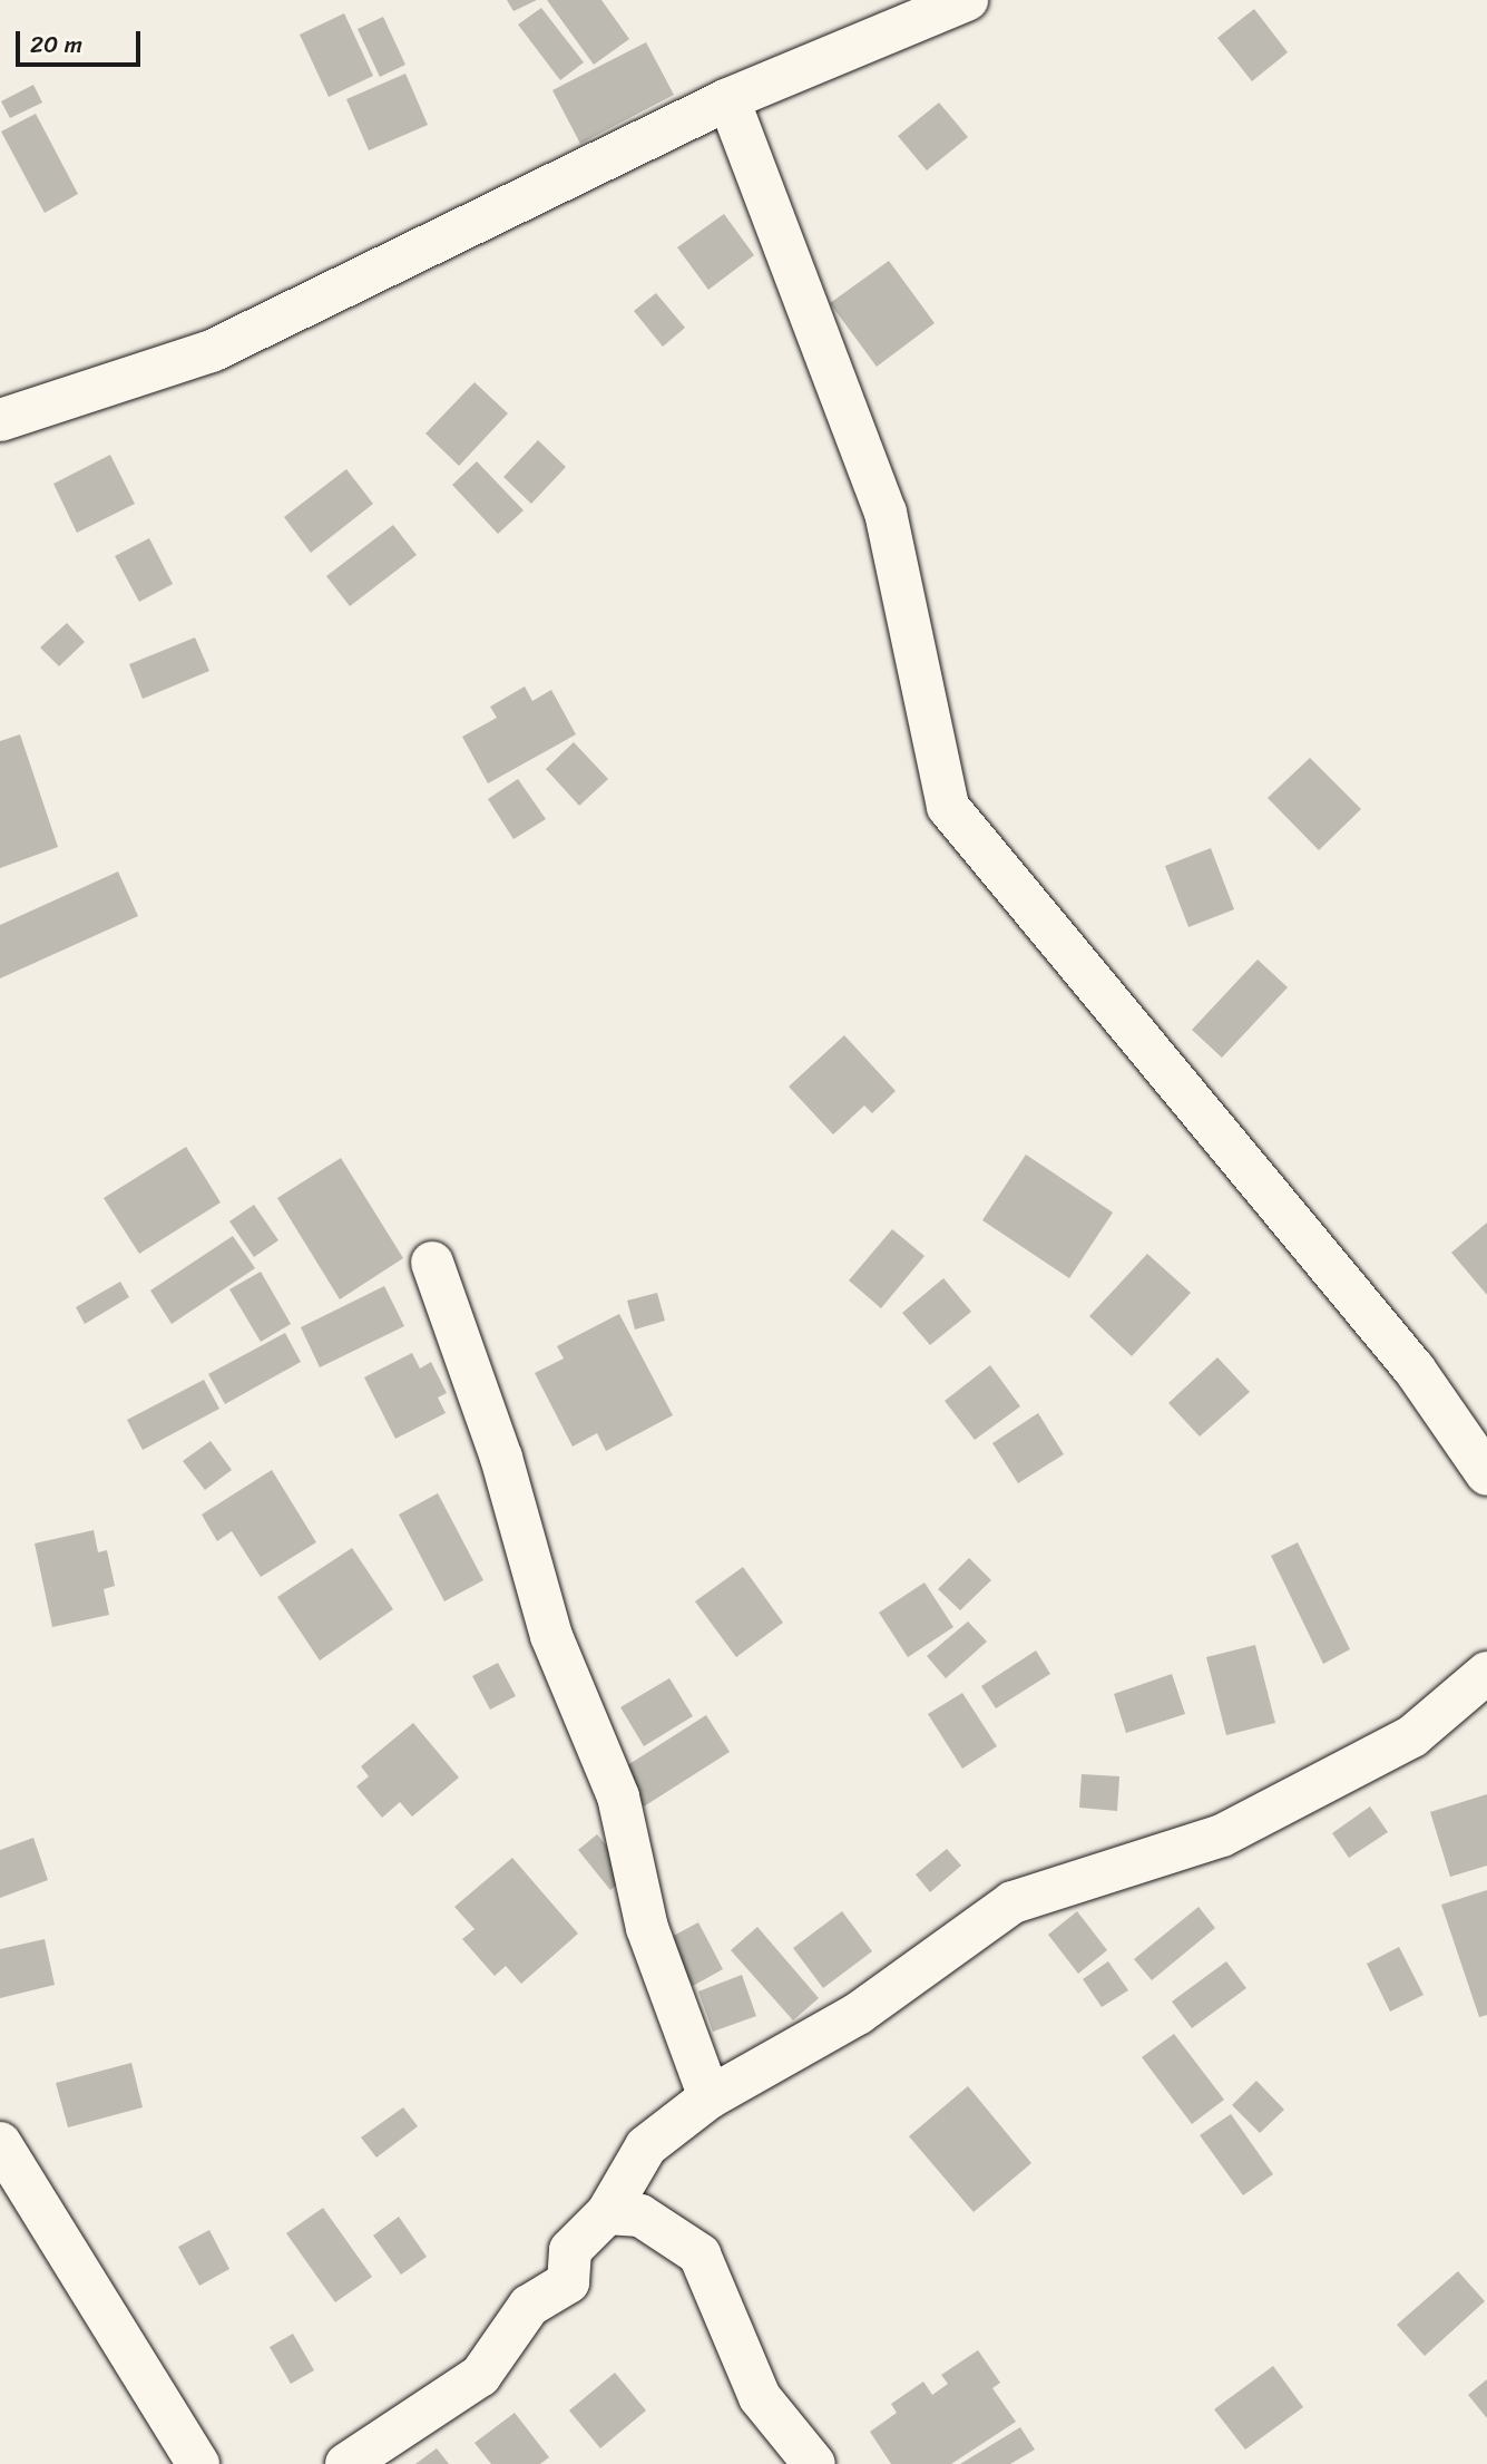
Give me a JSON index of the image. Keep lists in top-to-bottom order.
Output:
{
  "scale_bar": "20 m"
}
